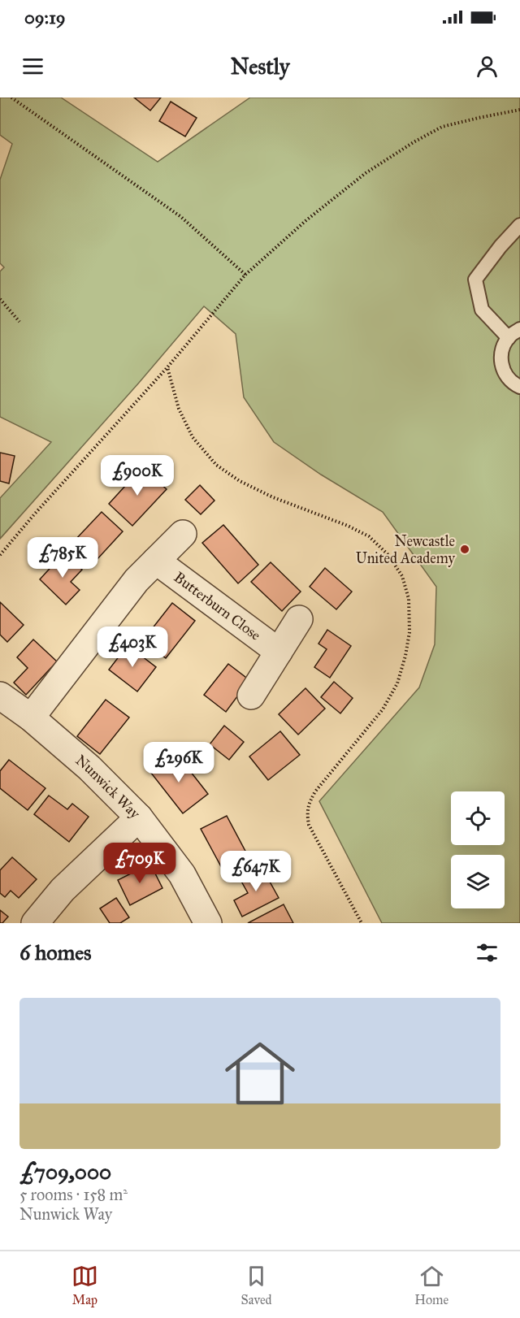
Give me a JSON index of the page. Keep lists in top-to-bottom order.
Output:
{
  "streets": {
    "street": ["Butterburn Close", "Nunwick Way"]
  },
  "places": ["Newcastle United Academy"],
  "page": {
    "status": "09:19",
    "header": "Nestly",
    "price": [
      "£900K",
      "£785K",
      "£403K",
      "£296K",
      "£709K",
      "£647K"
    ],
    "heading": "6 homes",
    "list": [
      {
        "name": "£709,000",
        "note": "5 rooms · 158 m² · Nunwick Way"
      }
    ],
    "tabs": ["Map", "Saved", "Home"]
  }
}
